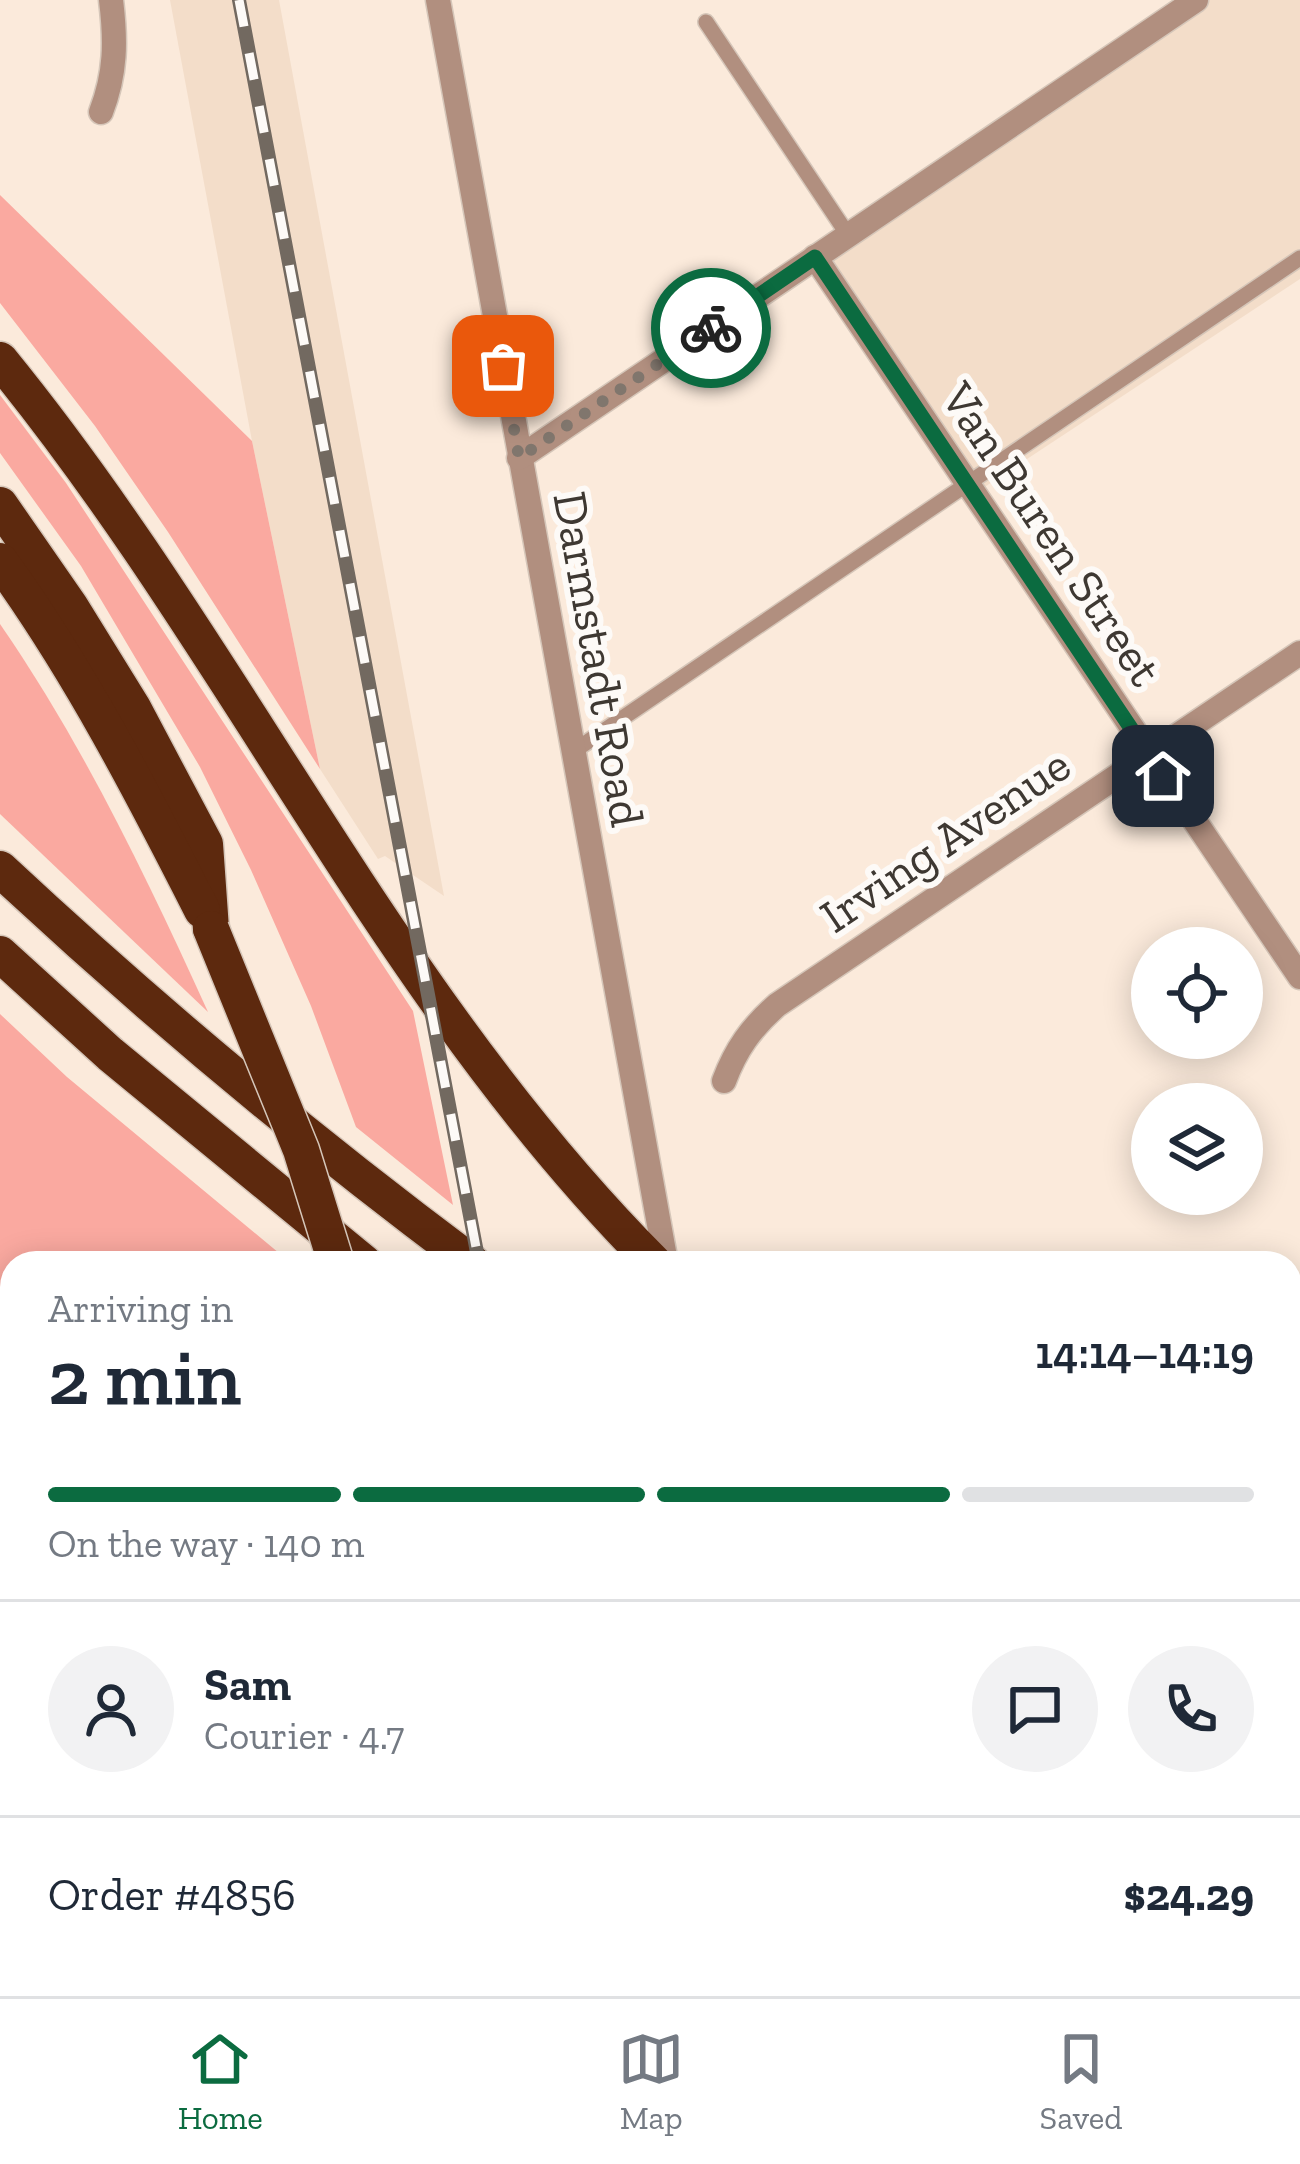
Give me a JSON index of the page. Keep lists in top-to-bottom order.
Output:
{
  "streets": {
    "street": ["Van Buren Street", "Darmstadt Road", "Irving Avenue"]
  },
  "crossings": [
    ["Van Buren Street", "Irving Avenue"]
  ],
  "page": {
    "heading": ["2 min", "Arriving in", "14:14–14:19"],
    "panel": [
      "Sam",
      "Courier · 4.7",
      "Order #4856",
      "$24.29"
    ],
    "bar": "On the way · 140 m",
    "tabs": ["Home", "Map", "Saved"]
  }
}
